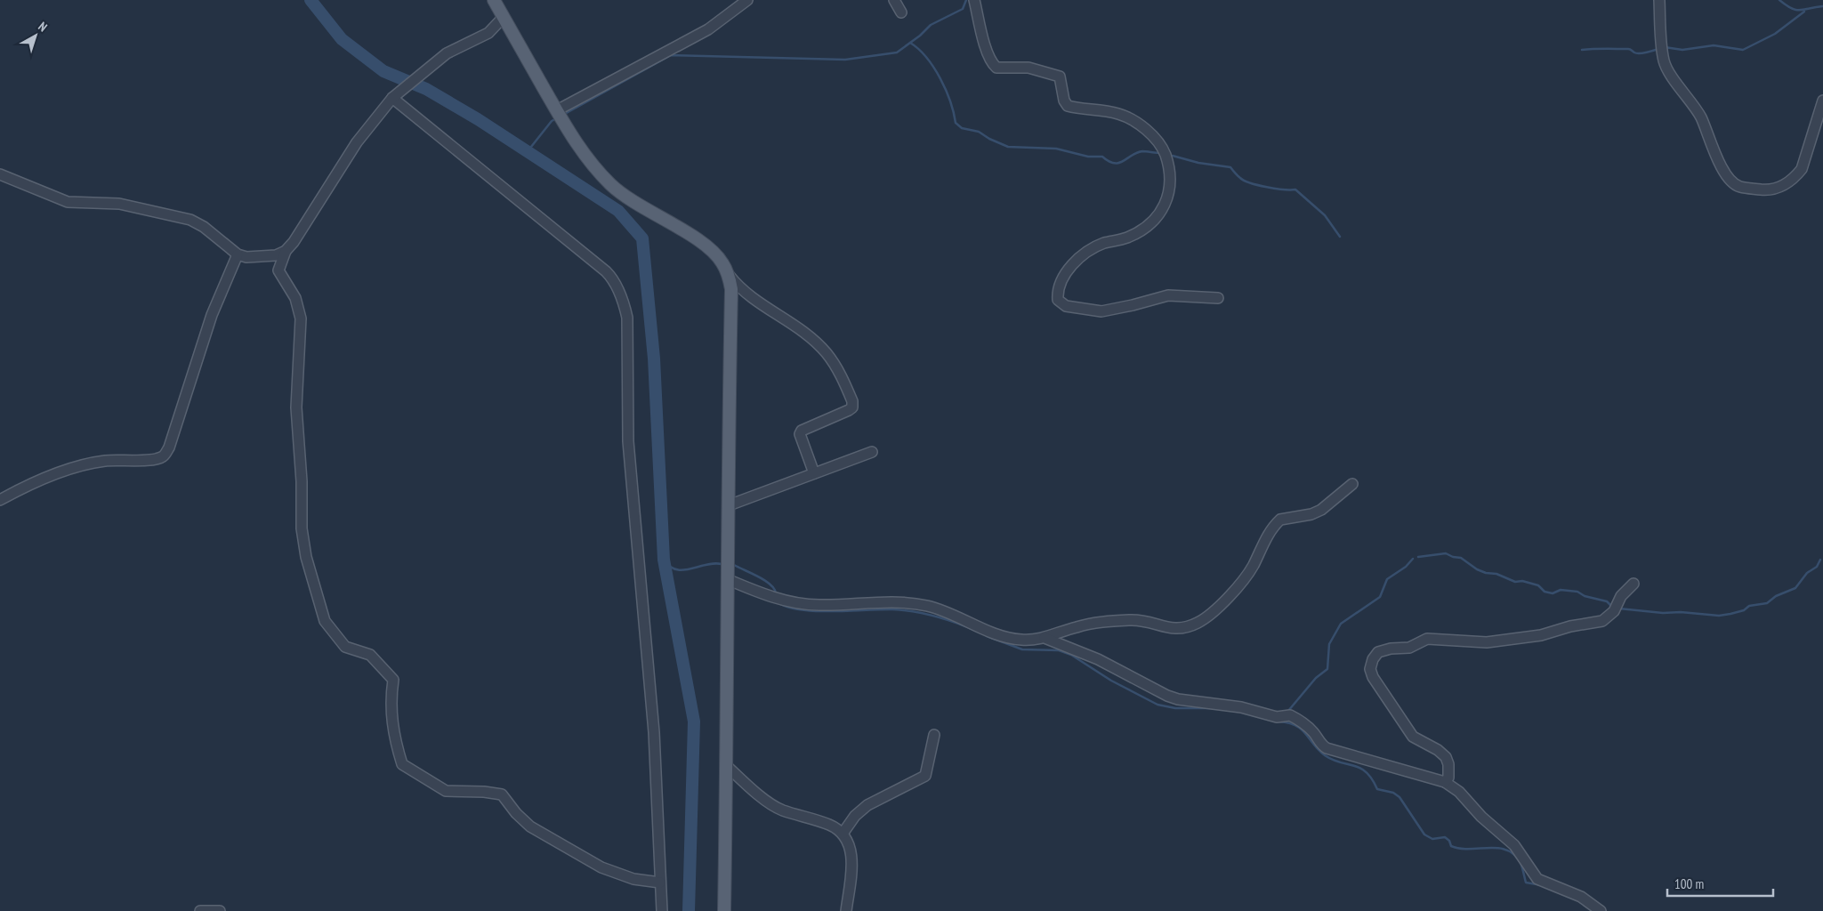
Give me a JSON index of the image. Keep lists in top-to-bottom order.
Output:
{
  "scale_bar": "100 m",
  "north": "top right"
}
